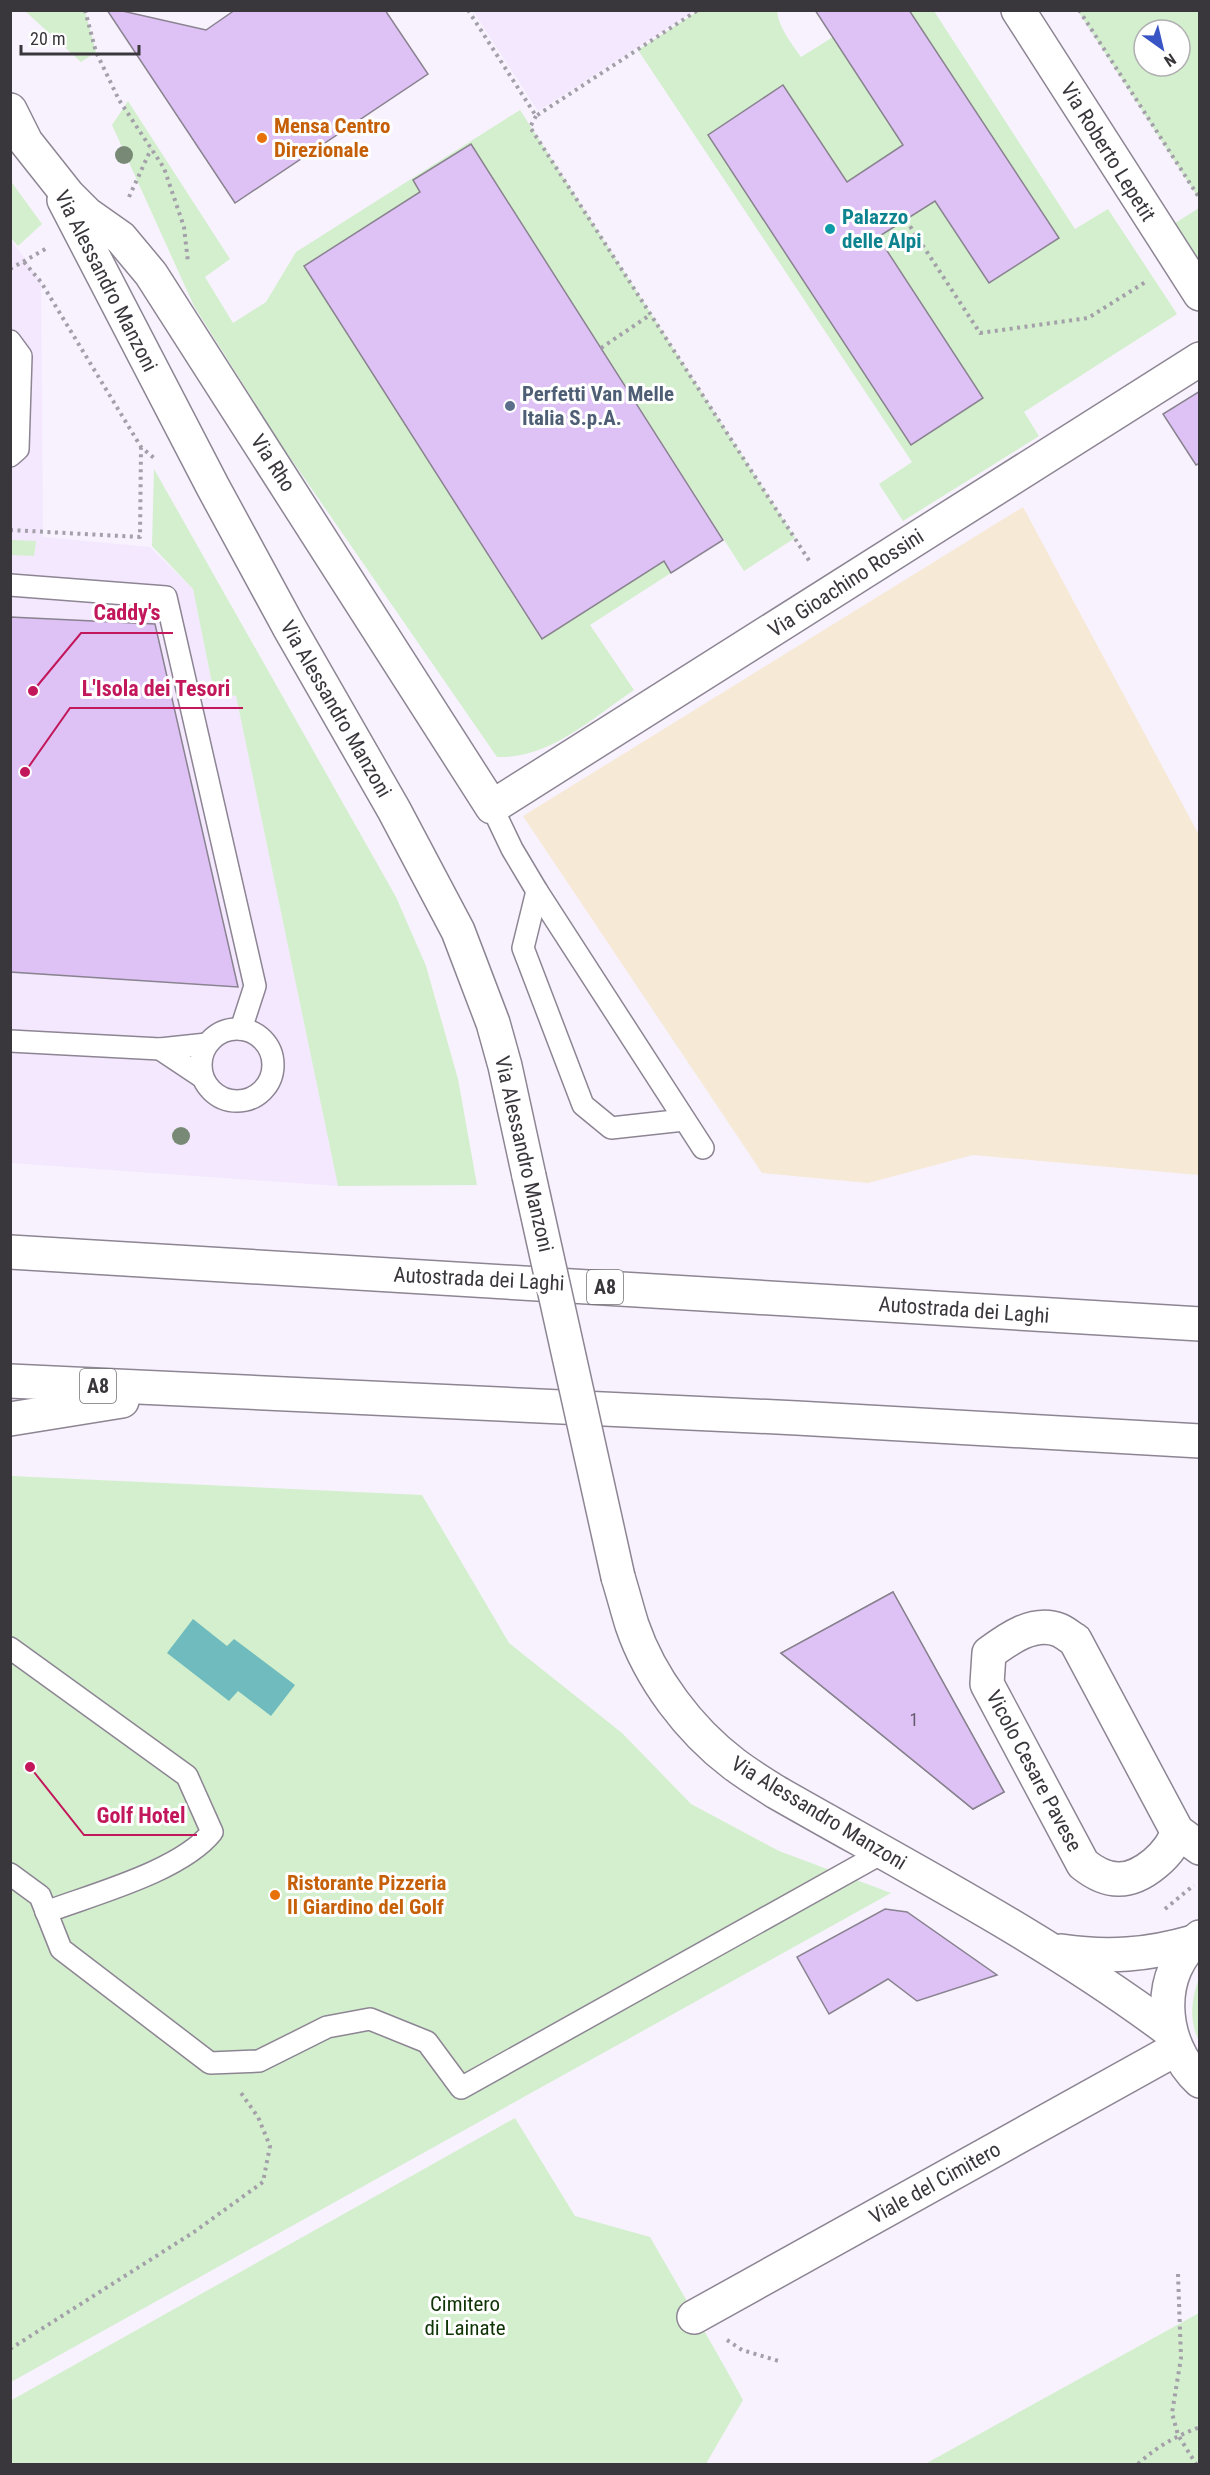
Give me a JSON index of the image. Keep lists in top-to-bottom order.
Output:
{
  "streets": {
    "main road": [
      "Via Roberto Lepetit",
      "Via Alessandro Manzoni",
      "Via Rho",
      "Via Gioachino Rossini",
      "Autostrada dei Laghi",
      "A8",
      "Vicolo Cesare Pavese",
      "Viale del Cimitero"
    ]
  },
  "crossings": [
    ["Via Alessandro Manzoni", "Via Rho"],
    ["Via Alessandro Manzoni", "Viale del Cimitero"],
    ["Via Rho", "Via Gioachino Rossini"]
  ],
  "parks": ["Cimitero di Lainate"],
  "places": [
    "Mensa Centro Direzionale",
    "Palazzo delle Alpi",
    "Perfetti Van Melle Italia S.p.A.",
    "Caddy's",
    "L'Isola dei Tesori",
    "Golf Hotel",
    "Ristorante Pizzeria Il Giardino del Golf"
  ],
  "house_numbers": ["1"],
  "scale_bar": "20 m",
  "north": "bottom right"
}
